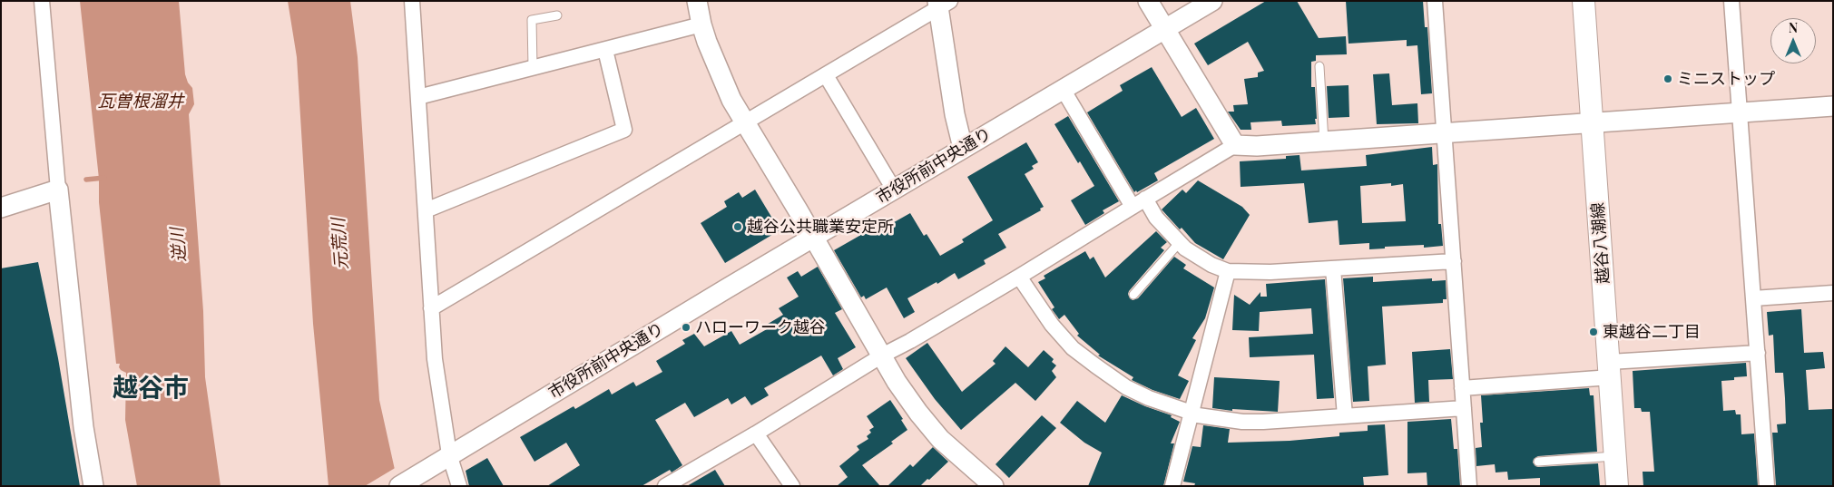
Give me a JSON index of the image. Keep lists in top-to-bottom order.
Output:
{
  "streets": {
    "main road": ["越谷八潮線"],
    "street": ["市役所前中央通り"]
  },
  "districts": ["越谷市"],
  "water": ["瓦曽根溜井", "元荒川", "逆川"],
  "places": [
    "ミニストップ",
    "越谷公共職業安定所",
    "ハローワーク越谷",
    "東越谷二丁目"
  ],
  "north": "top"
}
